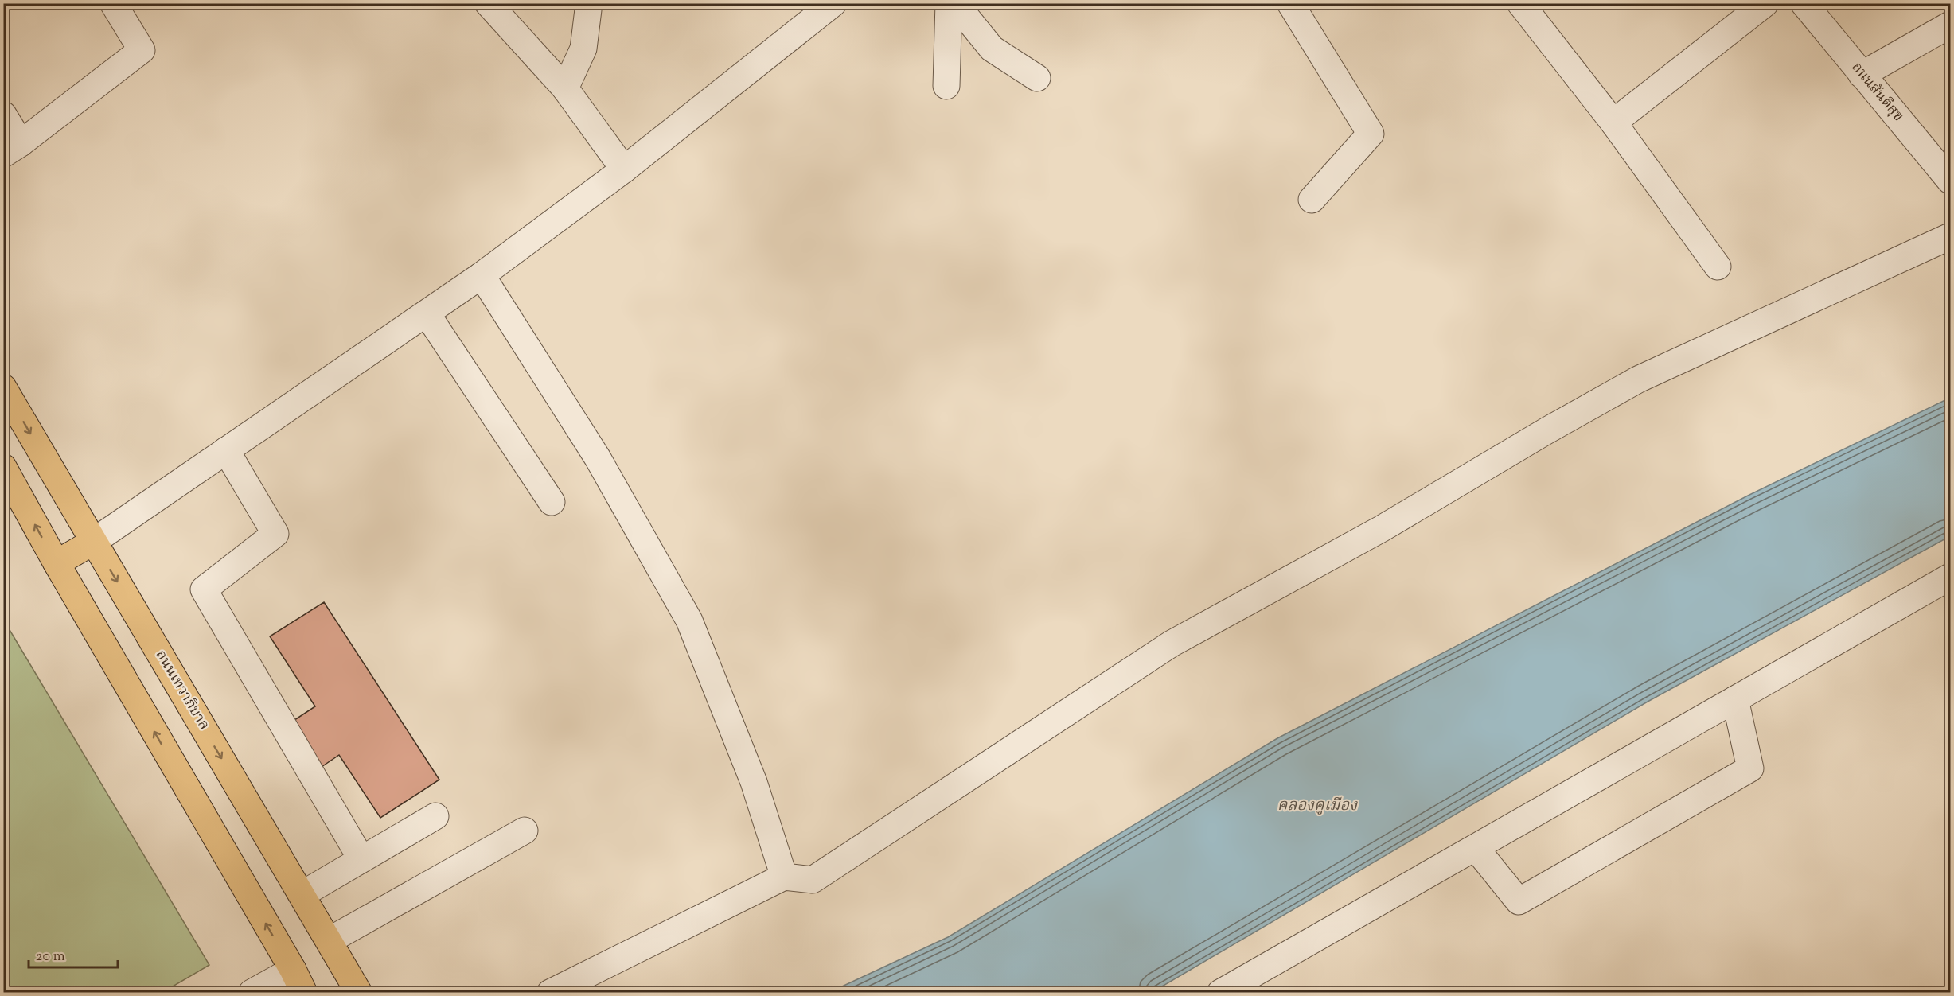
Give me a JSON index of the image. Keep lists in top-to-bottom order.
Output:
{
  "streets": {
    "main road": ["ถนนเทวาภิบาล"],
    "street": ["ถนนสันติสุข"]
  },
  "water": ["คลองคูเมือง"],
  "scale_bar": "20 m"
}
